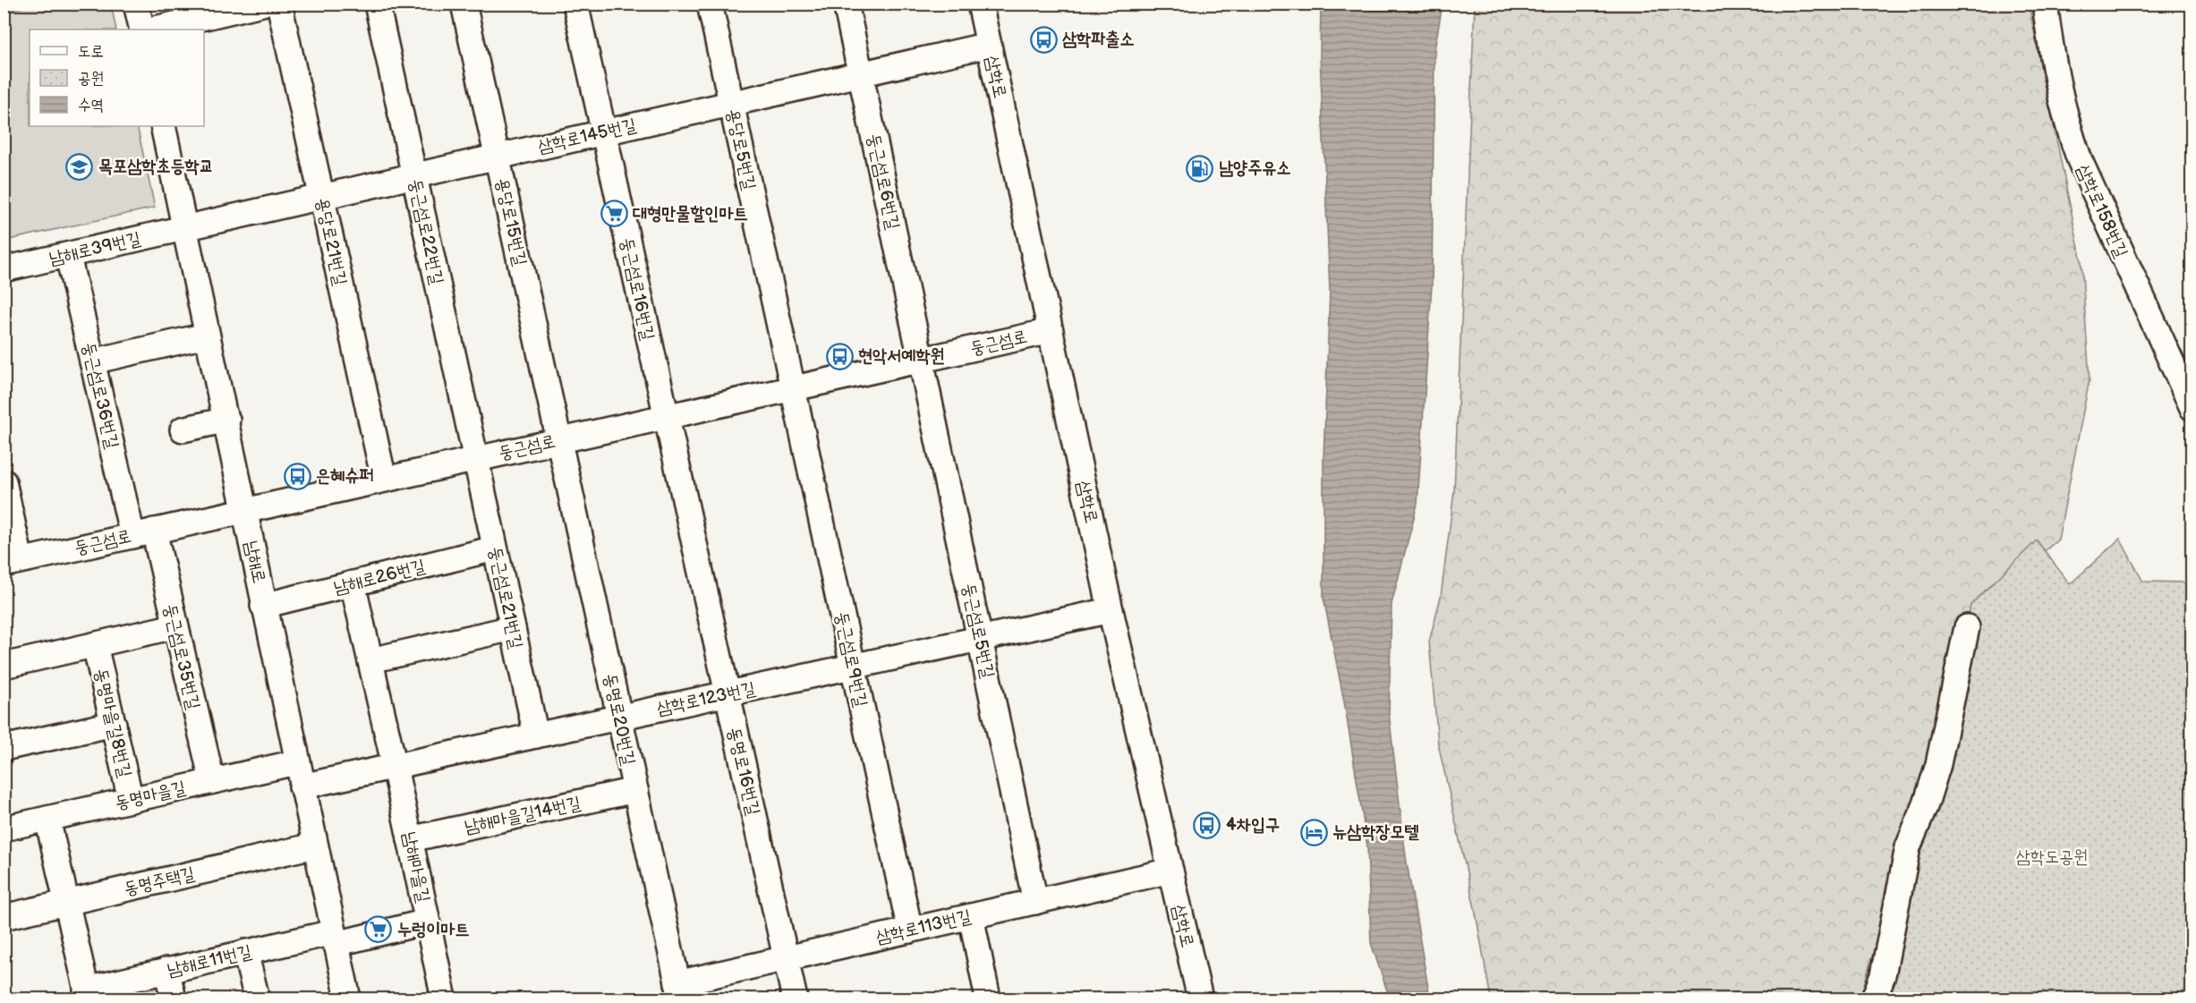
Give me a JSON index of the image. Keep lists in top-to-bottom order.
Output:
{
  "streets": {
    "street": [
      "삼학로",
      "삼학로145번길",
      "용당로5번길",
      "둥근섬로6번길",
      "삼학로158번길",
      "용당로15번길",
      "둥근섬로22번길",
      "용당로21번길",
      "남해로39번길",
      "둥근섬로16번길",
      "둥근섬로",
      "둥근섬로36번길",
      "남해로",
      "남해로26번길",
      "둥근섬로21번길",
      "둥근섬로5번길",
      "둥근섬로35번길",
      "둥근섬로9번길",
      "삼학로123번길",
      "동명로20번길",
      "동명마을길8번길",
      "동명로16번길",
      "동명마을길",
      "남해마을길14번길",
      "남해마을길",
      "동명주택길",
      "삼학로113번길",
      "남해로11번길"
    ]
  },
  "crossings": [
    ["삼학로", "삼학로145번길"],
    ["삼학로", "둥근섬로"],
    ["삼학로", "삼학로123번길"],
    ["삼학로", "삼학로113번길"],
    ["삼학로145번길", "용당로5번길"],
    ["삼학로145번길", "둥근섬로6번길"],
    ["삼학로145번길", "용당로15번길"],
    ["삼학로145번길", "둥근섬로22번길"],
    ["삼학로145번길", "용당로21번길"],
    ["삼학로145번길", "남해로39번길"],
    ["삼학로145번길", "둥근섬로16번길"],
    ["삼학로145번길", "남해로"],
    ["용당로5번길", "둥근섬로"],
    ["용당로5번길", "둥근섬로9번길"],
    ["둥근섬로6번길", "둥근섬로"],
    ["둥근섬로6번길", "둥근섬로5번길"],
    ["용당로15번길", "둥근섬로"],
    ["용당로15번길", "동명로20번길"],
    ["둥근섬로22번길", "둥근섬로"],
    ["둥근섬로22번길", "둥근섬로21번길"],
    ["용당로21번길", "둥근섬로"],
    ["남해로39번길", "둥근섬로36번길"],
    ["남해로39번길", "남해로"],
    ["둥근섬로16번길", "둥근섬로"],
    ["둥근섬로16번길", "동명로16번길"],
    ["둥근섬로", "둥근섬로36번길"],
    ["둥근섬로", "남해로"],
    ["둥근섬로", "둥근섬로21번길"],
    ["둥근섬로", "둥근섬로5번길"],
    ["둥근섬로", "둥근섬로35번길"],
    ["둥근섬로", "둥근섬로9번길"],
    ["둥근섬로", "동명로20번길"],
    ["둥근섬로", "동명로16번길"],
    ["둥근섬로36번길", "둥근섬로35번길"],
    ["남해로", "남해로26번길"],
    ["남해로", "삼학로123번길"],
    ["남해로", "동명마을길"],
    ["남해로", "동명주택길"],
    ["남해로", "남해로11번길"],
    ["남해로26번길", "둥근섬로21번길"],
    ["남해로26번길", "남해마을길"],
    ["둥근섬로21번길", "삼학로123번길"],
    ["둥근섬로5번길", "삼학로123번길"],
    ["둥근섬로5번길", "삼학로113번길"],
    ["둥근섬로35번길", "동명마을길"],
    ["둥근섬로9번길", "삼학로123번길"],
    ["둥근섬로9번길", "삼학로113번길"],
    ["삼학로123번길", "동명로20번길"],
    ["삼학로123번길", "동명로16번길"],
    ["삼학로123번길", "남해마을길"],
    ["동명로20번길", "남해마을길14번길"],
    ["동명로20번길", "삼학로113번길"],
    ["동명마을길8번길", "동명마을길"],
    ["동명로16번길", "삼학로113번길"],
    ["남해마을길14번길", "남해마을길"],
    ["남해마을길", "남해로11번길"]
  ],
  "parks": ["삼학도공원"],
  "places": {
    "bus stop": [
      "삼학파출소",
      "현악서예학원",
      "은혜슈퍼",
      "4차입구"
    ],
    "school or university": ["목포삼학초등학교"],
    "fuel station": ["남양주유소"],
    "supermarket": ["대형만물할인마트", "누렁이마트"],
    "hotel": ["뉴삼학장모텔"]
  },
  "legend": ["도로", "공원", "수역"]
}
